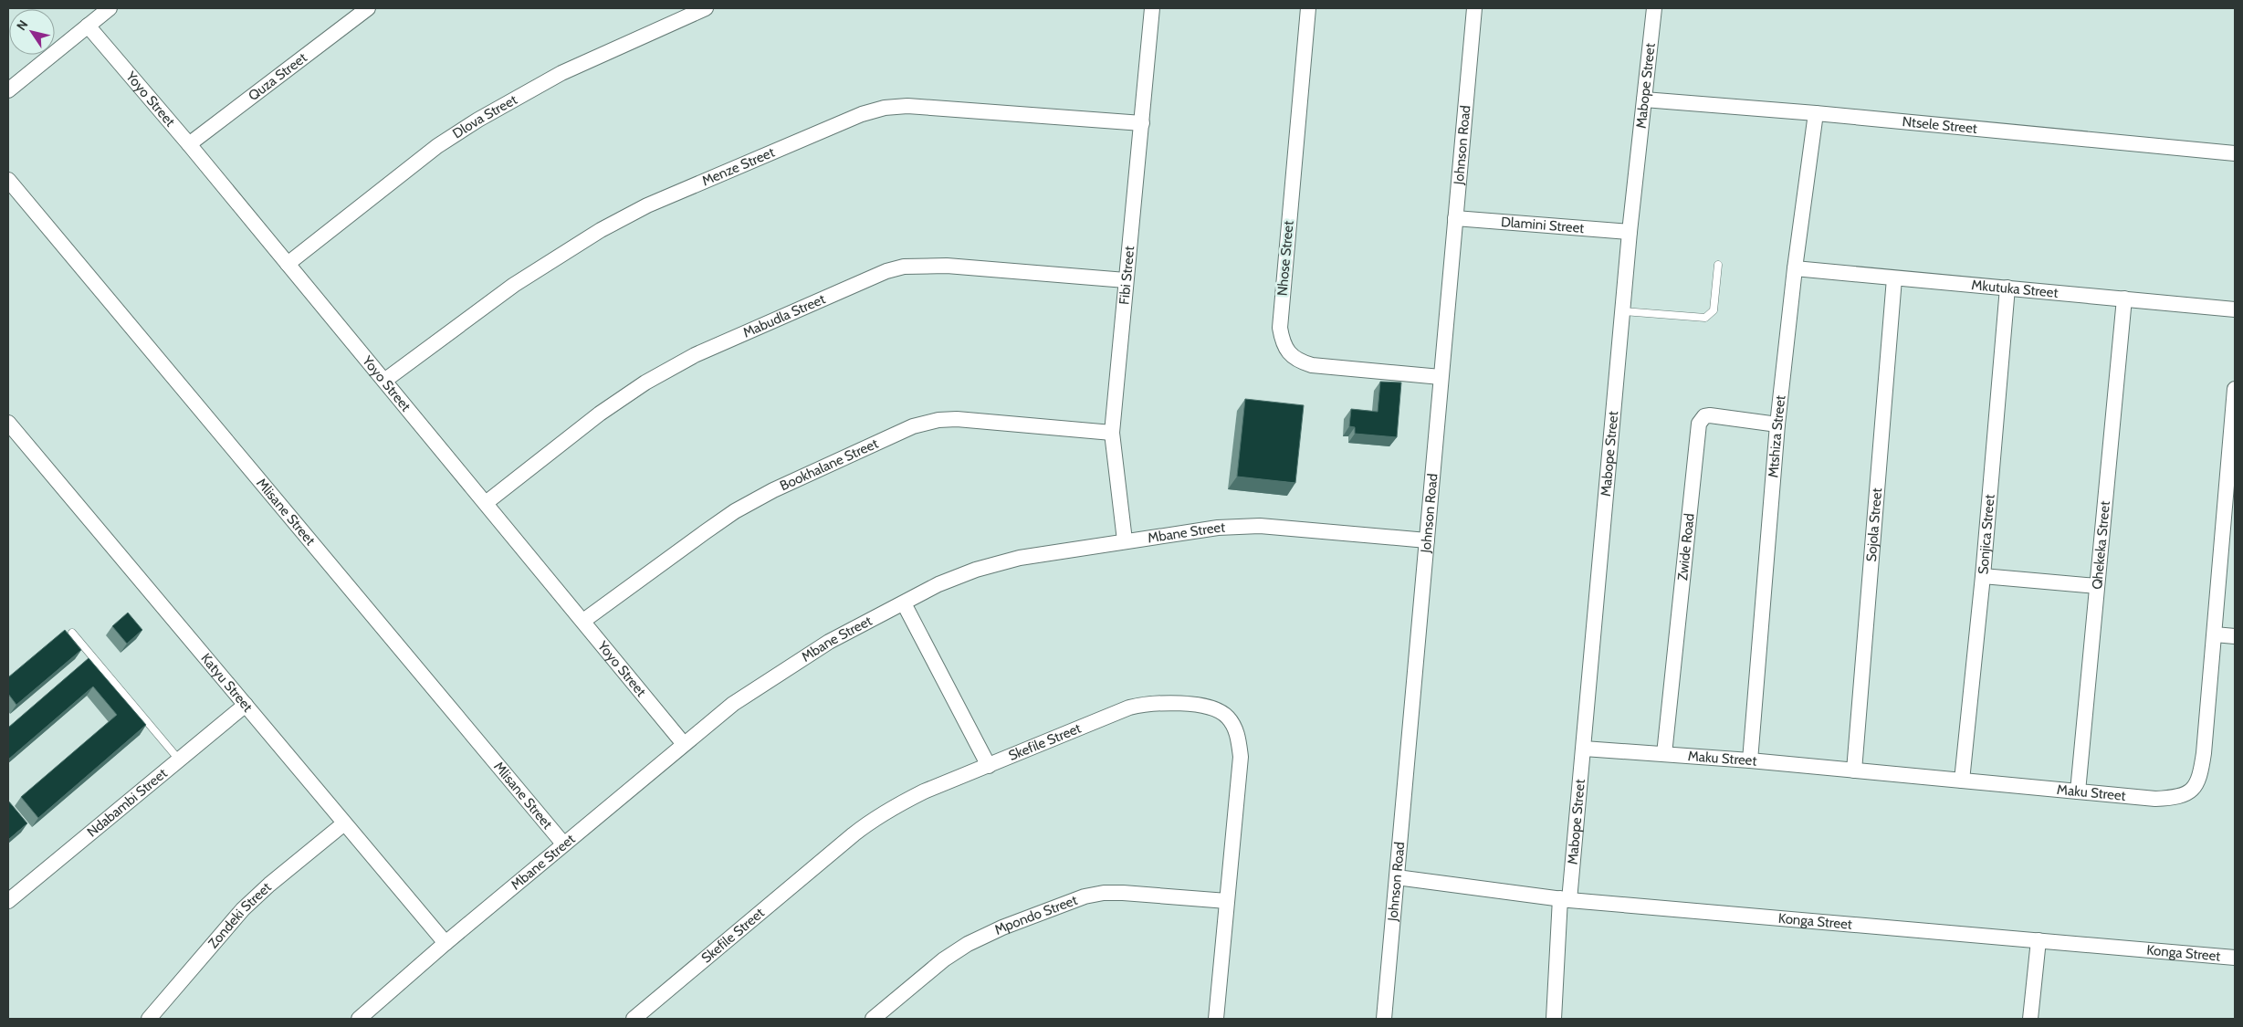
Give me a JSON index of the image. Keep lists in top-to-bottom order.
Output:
{
  "streets": {
    "street": [
      "Quza Street",
      "Mabope Street",
      "Yoyo Street",
      "Dlova Street",
      "Ntsele Street",
      "Johnson Road",
      "Menze Street",
      "Dlamini Street",
      "Nhose Street",
      "Fibi Street",
      "Mkutuka Street",
      "Mabudla Street",
      "Mtshiza Street",
      "Bookhalane Street",
      "Mlisane Street",
      "Sojola Street",
      "Mbane Street",
      "Sonjica Street",
      "Qhekeka Street",
      "Zwide Road",
      "Katyu Street",
      "Skefile Street",
      "Maku Street",
      "Ndabambi Street",
      "Mpondo Street",
      "Zondeki Street",
      "Konga Street"
    ]
  },
  "crossings": [
    ["Quza Street", "Yoyo Street"],
    ["Mabope Street", "Ntsele Street"],
    ["Mabope Street", "Dlamini Street"],
    ["Mabope Street", "Maku Street"],
    ["Mabope Street", "Konga Street"],
    ["Yoyo Street", "Dlova Street"],
    ["Yoyo Street", "Menze Street"],
    ["Yoyo Street", "Mabudla Street"],
    ["Yoyo Street", "Bookhalane Street"],
    ["Yoyo Street", "Mbane Street"],
    ["Ntsele Street", "Mtshiza Street"],
    ["Johnson Road", "Dlamini Street"],
    ["Johnson Road", "Nhose Street"],
    ["Johnson Road", "Mbane Street"],
    ["Johnson Road", "Konga Street"],
    ["Menze Street", "Fibi Street"],
    ["Fibi Street", "Mabudla Street"],
    ["Fibi Street", "Bookhalane Street"],
    ["Fibi Street", "Mbane Street"],
    ["Mkutuka Street", "Mtshiza Street"],
    ["Mkutuka Street", "Sojola Street"],
    ["Mkutuka Street", "Sonjica Street"],
    ["Mkutuka Street", "Qhekeka Street"],
    ["Mtshiza Street", "Zwide Road"],
    ["Mtshiza Street", "Maku Street"],
    ["Mlisane Street", "Mbane Street"],
    ["Sojola Street", "Maku Street"],
    ["Mbane Street", "Katyu Street"],
    ["Sonjica Street", "Maku Street"],
    ["Qhekeka Street", "Maku Street"],
    ["Zwide Road", "Maku Street"],
    ["Katyu Street", "Ndabambi Street"],
    ["Katyu Street", "Zondeki Street"],
    ["Skefile Street", "Mpondo Street"]
  ],
  "north": "top left"
}
